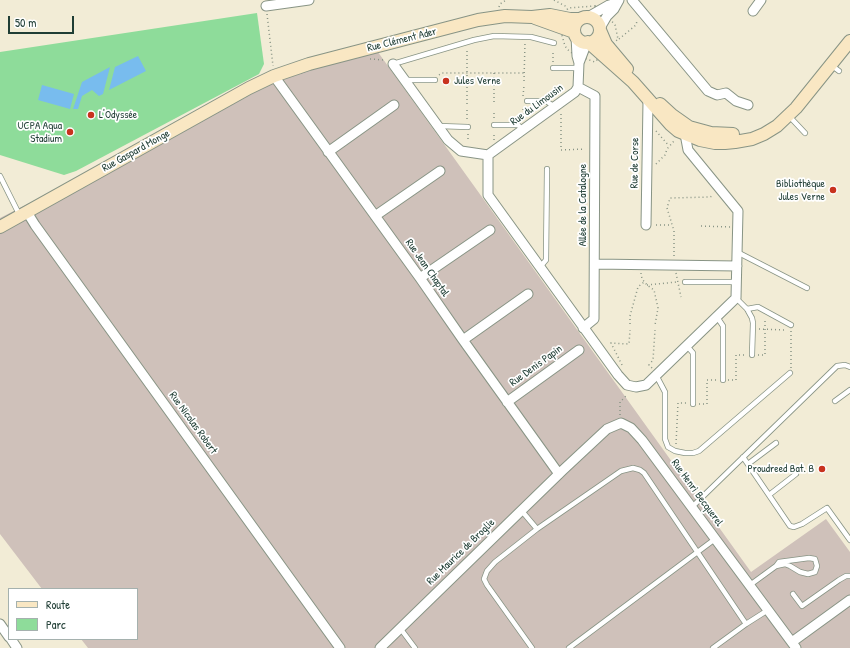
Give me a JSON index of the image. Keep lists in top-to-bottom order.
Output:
{
  "streets": {
    "street": [
      "Rue Clément Ader",
      "Rue du Limousin",
      "Rue Gaspard Monge",
      "Rue de Corse",
      "Allée de la Catalogne",
      "Rue Jean Chaptal",
      "Rue Denis Papin",
      "Rue Nicolas Robert",
      "Rue Henri Becquerel",
      "Rue Maurice de Broglie"
    ]
  },
  "crossings": [
    ["Rue Clément Ader", "Rue du Limousin"],
    ["Rue Clément Ader", "Rue Gaspard Monge"],
    ["Rue Clément Ader", "Rue Jean Chaptal"],
    ["Rue du Limousin", "Allée de la Catalogne"],
    ["Rue Gaspard Monge", "Rue Jean Chaptal"],
    ["Rue Gaspard Monge", "Rue Nicolas Robert"],
    ["Rue Jean Chaptal", "Rue Denis Papin"],
    ["Rue Jean Chaptal", "Rue Maurice de Broglie"]
  ],
  "places": [
    "Jules Verne",
    "L'Odyssée",
    "UCPA Aqua Stadium",
    "Bibliothèque Jules Verne",
    "Proudreed Bat. B"
  ],
  "legend": ["Route", "Parc"],
  "scale_bar": "50 m"
}
